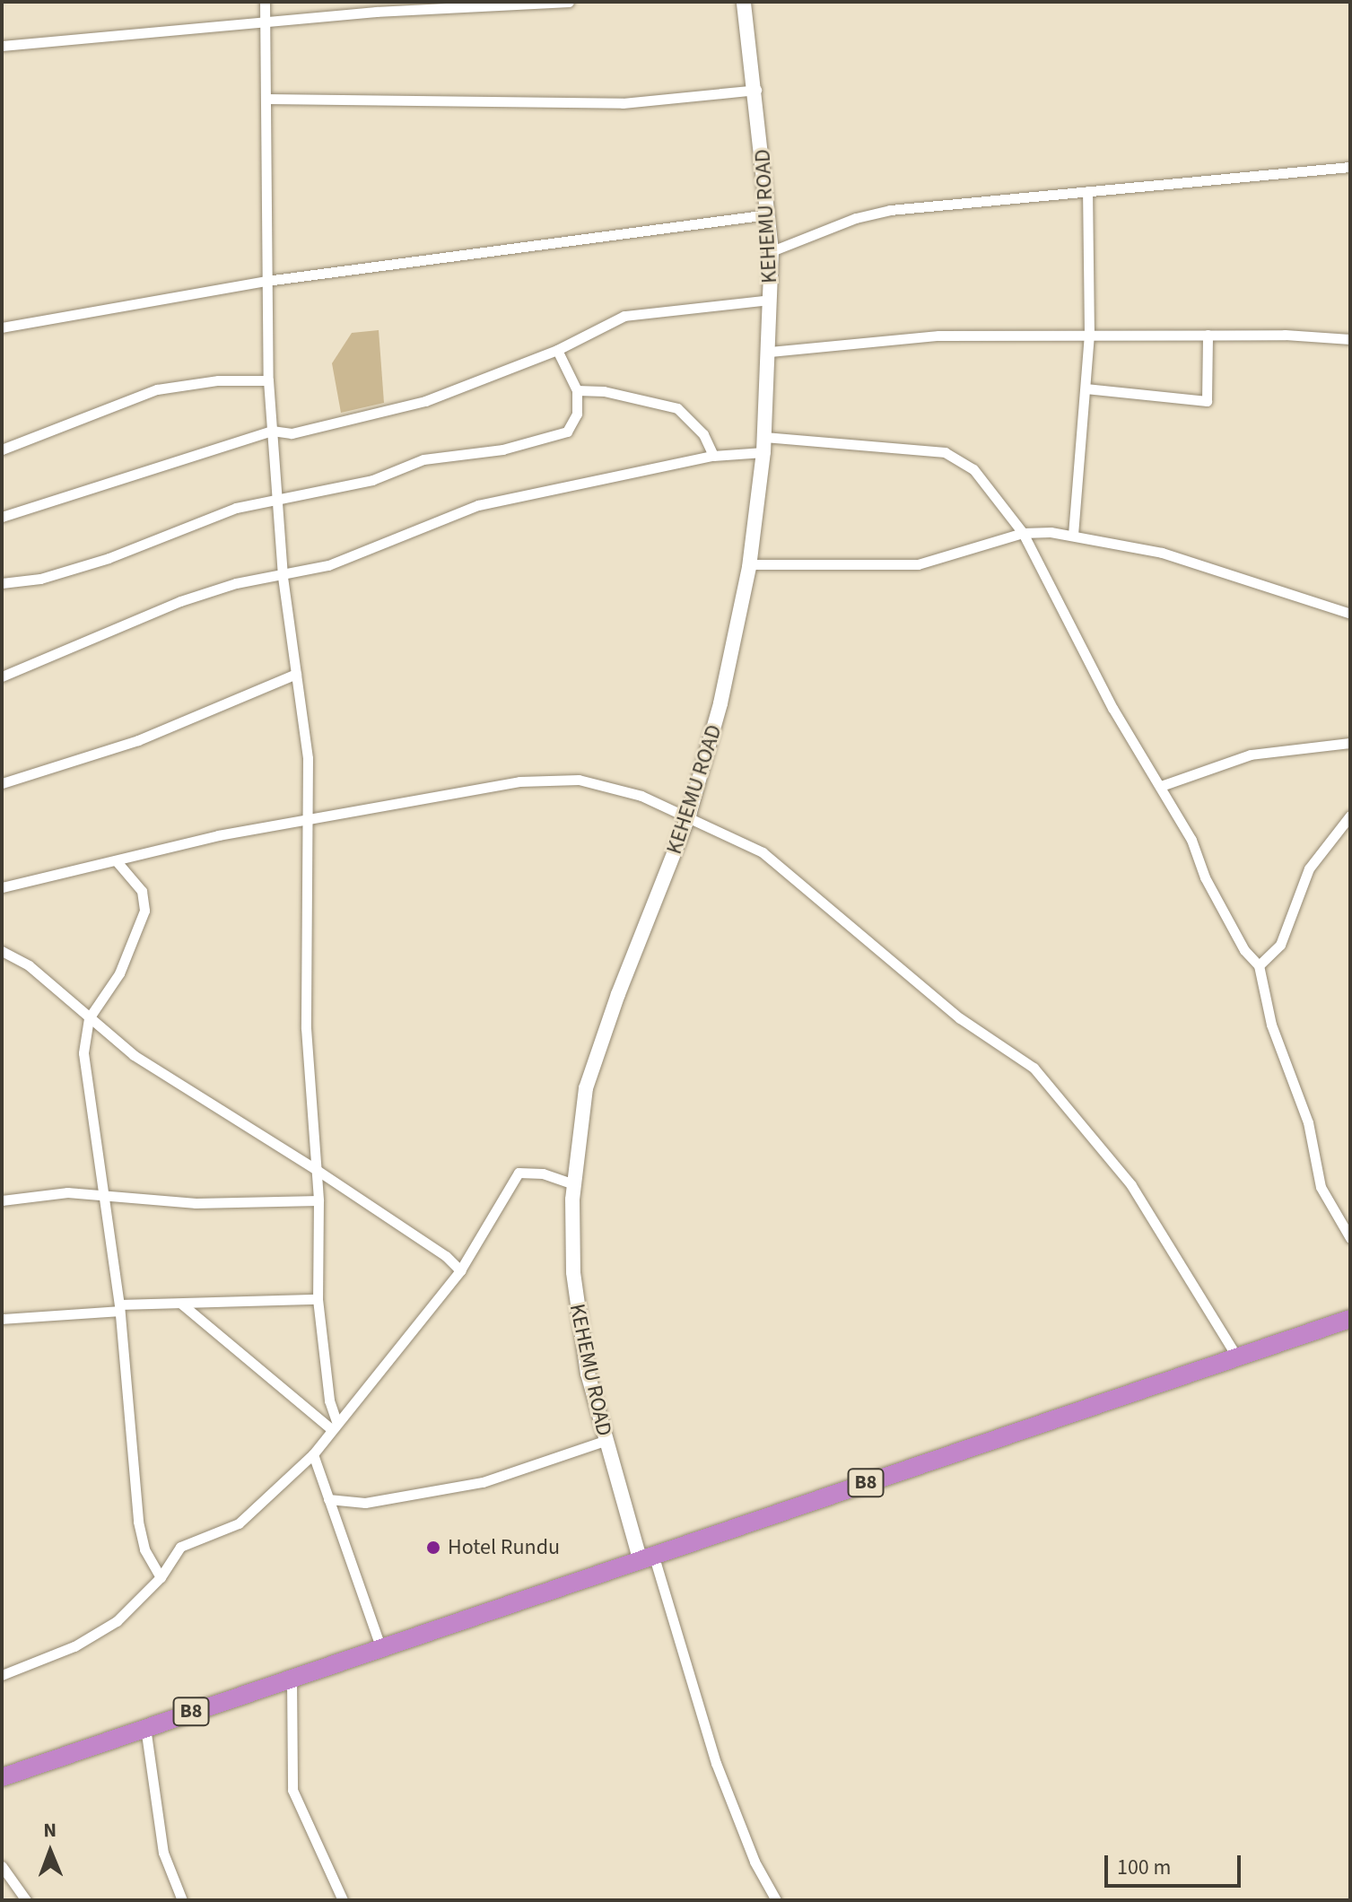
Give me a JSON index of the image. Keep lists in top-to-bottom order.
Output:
{
  "streets": {
    "highway": ["B8"],
    "street": ["KEHEMU ROAD"]
  },
  "crossings": [
    ["KEHEMU ROAD", "B8"]
  ],
  "places": ["Hotel Rundu"],
  "scale_bar": "100 m",
  "north": "top"
}
